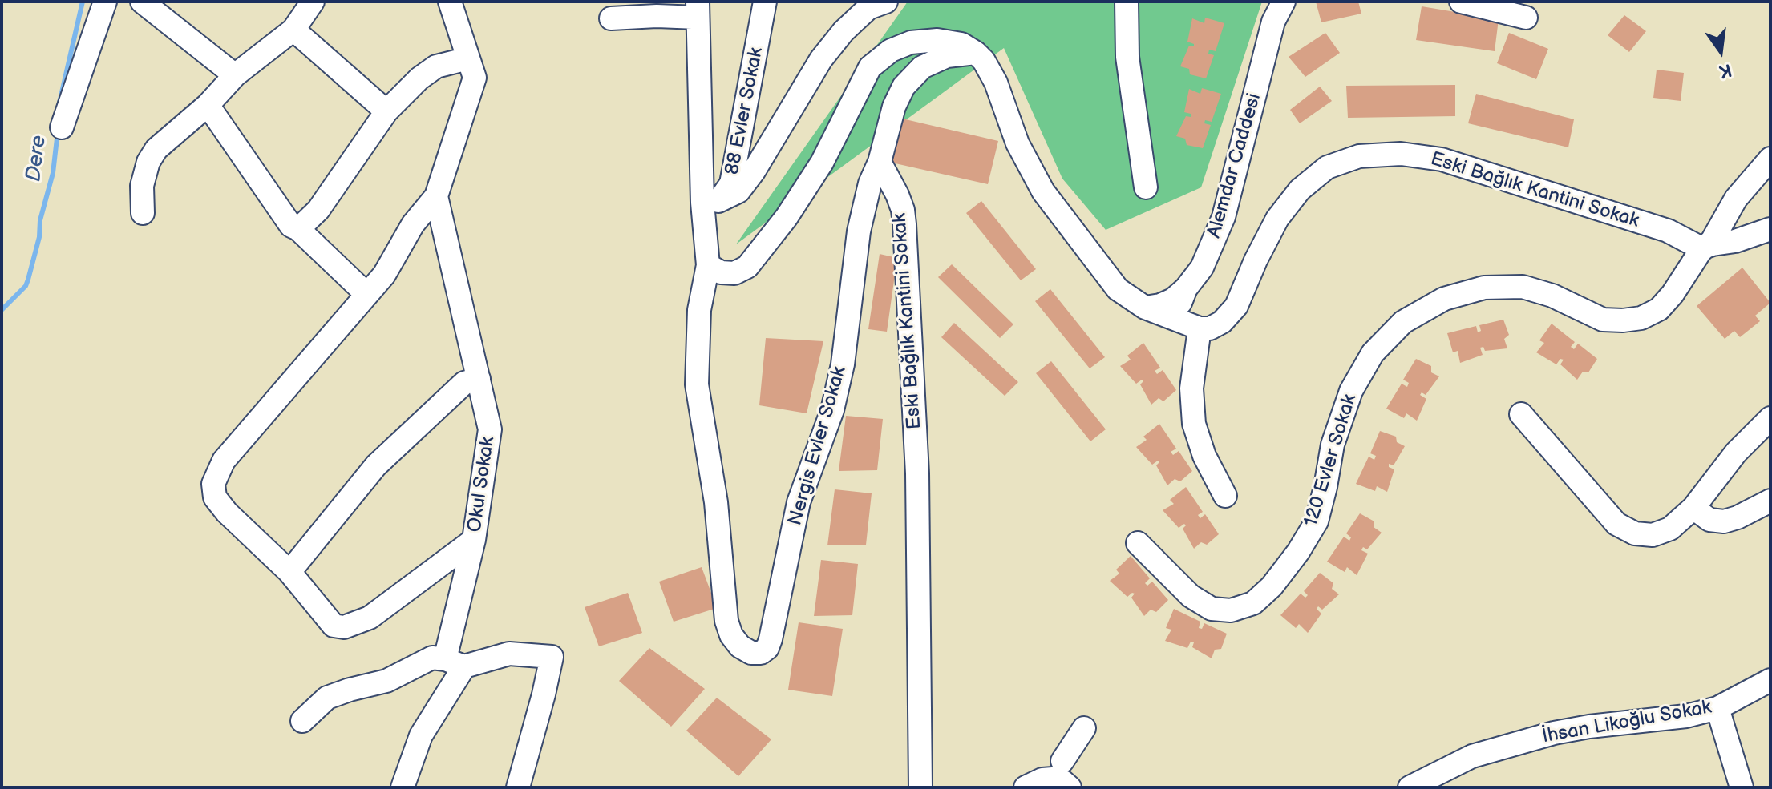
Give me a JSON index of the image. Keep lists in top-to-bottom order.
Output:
{
  "streets": {
    "street": [
      "88 Evler Sokak",
      "Alemdar Caddesi",
      "Eski Bağlık Kantini Sokak",
      "Nergis Evler Sokak",
      "120 Evler Sokak",
      "Okul Sokak",
      "İhsan Likoğlu Sokak"
    ]
  },
  "crossings": [
    ["Eski Bağlık Kantini Sokak", "Nergis Evler Sokak"],
    ["Eski Bağlık Kantini Sokak", "120 Evler Sokak"]
  ],
  "water": ["Dere"],
  "north": "bottom"
}
